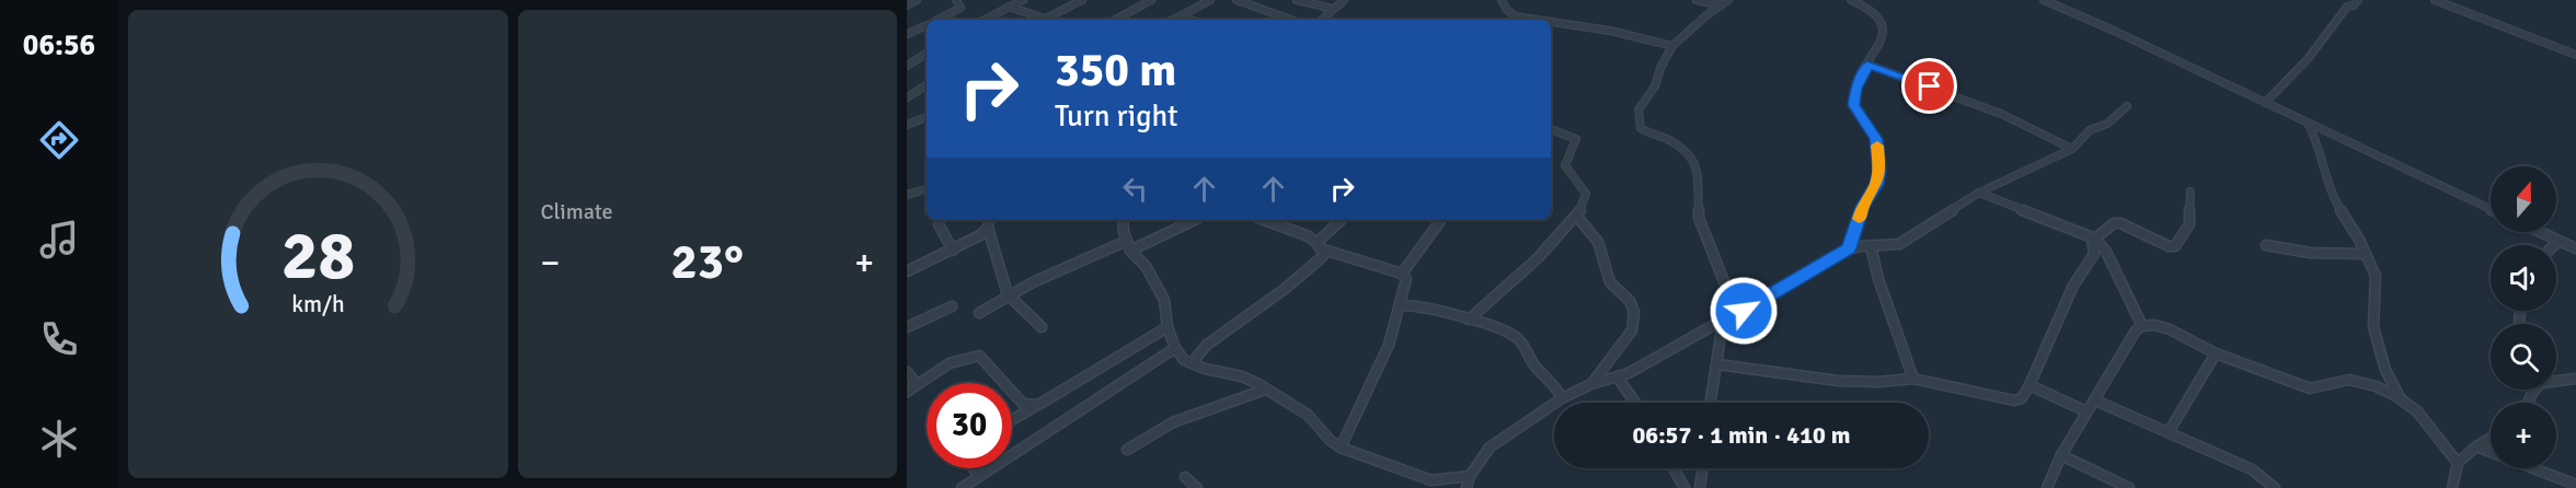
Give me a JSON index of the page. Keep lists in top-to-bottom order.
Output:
{
  "north": "top",
  "page": {
    "tabs": "06:56",
    "tile": "Climate",
    "turn": ["350 m", "Turn right"],
    "map_buttons": "+",
    "heat": ["−", "23°", "+"],
    "limit": "30",
    "trip": "06:57 · 1 min · 410 m",
    "gauge": ["28", "km/h"]
  }
}
